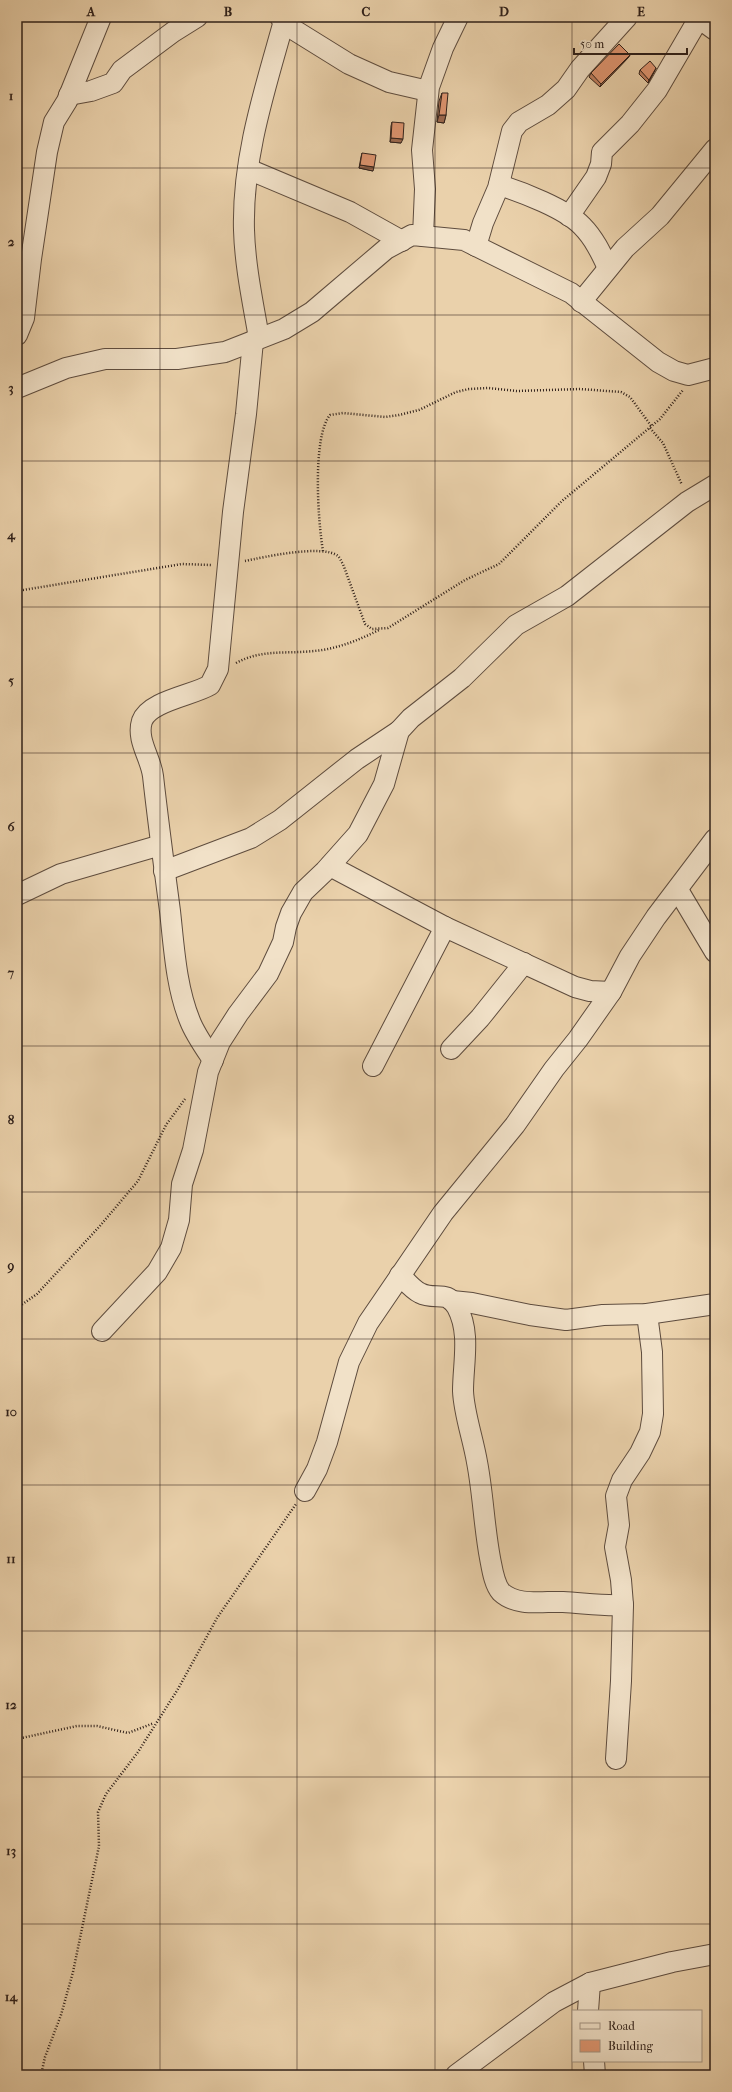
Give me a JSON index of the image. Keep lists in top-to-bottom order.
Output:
{
  "legend": ["Road", "Building"],
  "scale_bar": "50 m",
  "grid": {
    "columns": [
      "A",
      "B",
      "C",
      "D",
      "E"
    ],
    "rows": [
      "1",
      "2",
      "3",
      "4",
      "5",
      "6",
      "7",
      "8",
      "9",
      "10",
      "11",
      "12",
      "13",
      "14"
    ]
  }
}
